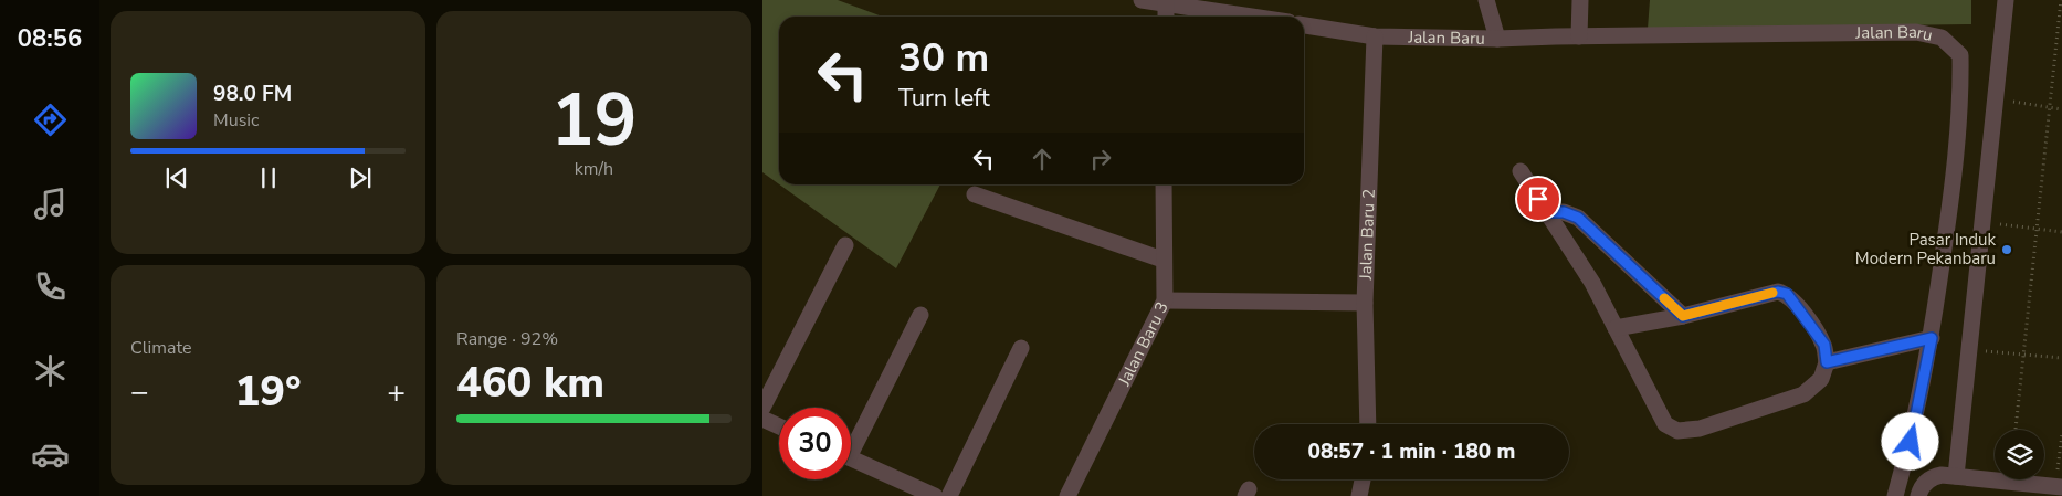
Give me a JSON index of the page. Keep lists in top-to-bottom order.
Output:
{
  "streets": {
    "street": ["Jalan Baru", "Jalan Baru 2", "Jalan Baru 3"]
  },
  "crossings": [
    ["Jalan Baru", "Jalan Baru 2"]
  ],
  "places": ["Pasar Induk Modern Pekanbaru"],
  "page": {
    "tabs": "08:56",
    "tile": [
      ["19", "km/h"],
      "Climate",
      ["Range · 92%", "460 km"]
    ],
    "turn": ["30 m", "Turn left"],
    "song": ["98.0 FM", "Music"],
    "heat": ["−", "19°", "+"],
    "limit": "30",
    "trip": "08:57 · 1 min · 180 m"
  }
}
